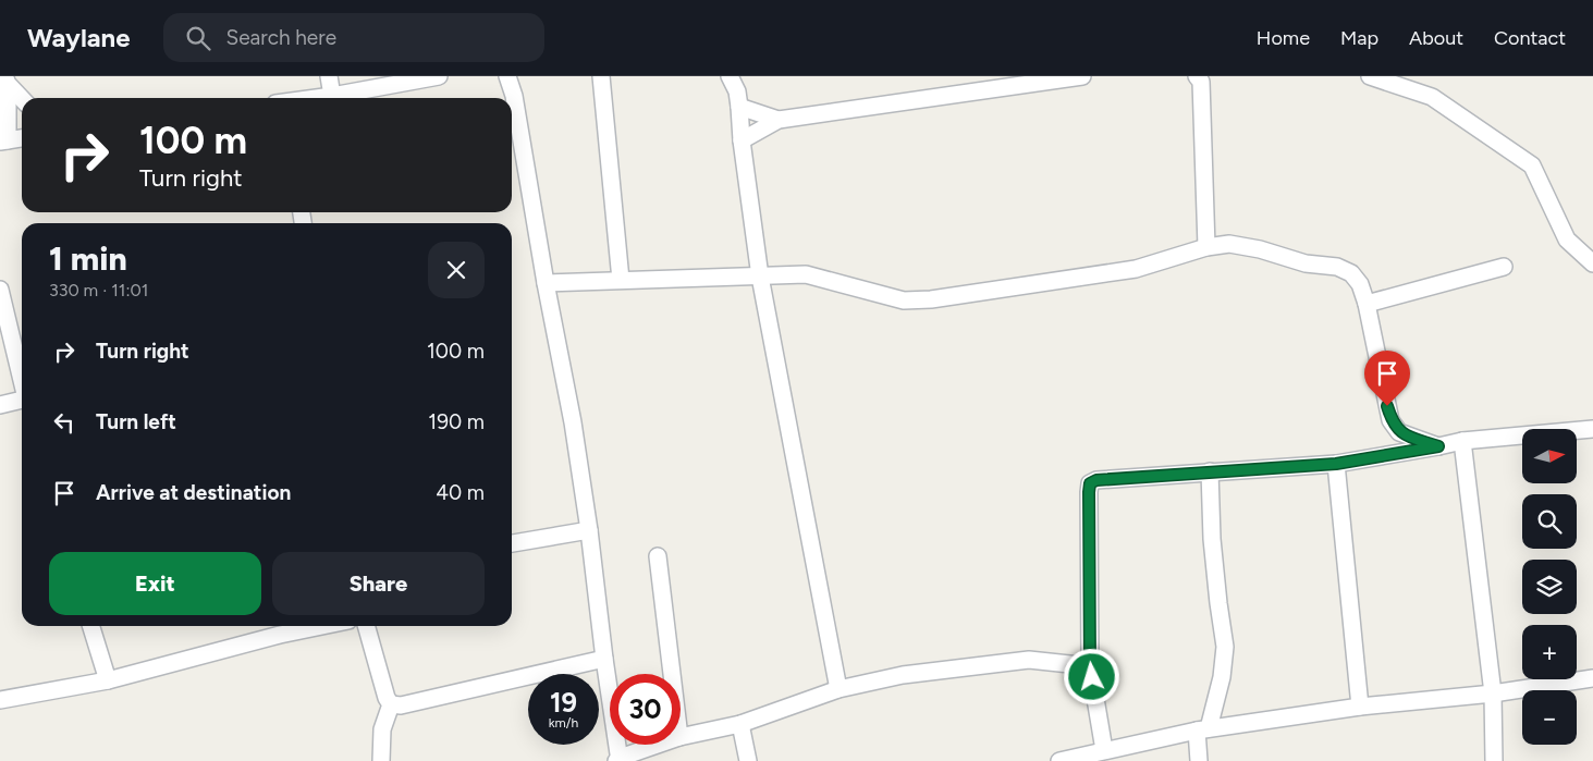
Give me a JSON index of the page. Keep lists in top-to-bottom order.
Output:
{
  "north": "right",
  "page": {
    "header": "Waylane",
    "search": "Search here",
    "nav": [
      "Home",
      "Map",
      "About",
      "Contact"
    ],
    "turn": ["100 m", "Turn right"],
    "heading": ["1 min", "330 m · 11:01"],
    "list": [
      {
        "name": "Turn right",
        "value": "100 m"
      },
      {
        "name": "Turn left",
        "value": "190 m"
      },
      {
        "name": "Arrive at destination",
        "value": "40 m"
      }
    ],
    "map_buttons": ["+", "−"],
    "buttons": ["Exit", "Share"],
    "speed": "19 km/h",
    "limit": "30"
  }
}
